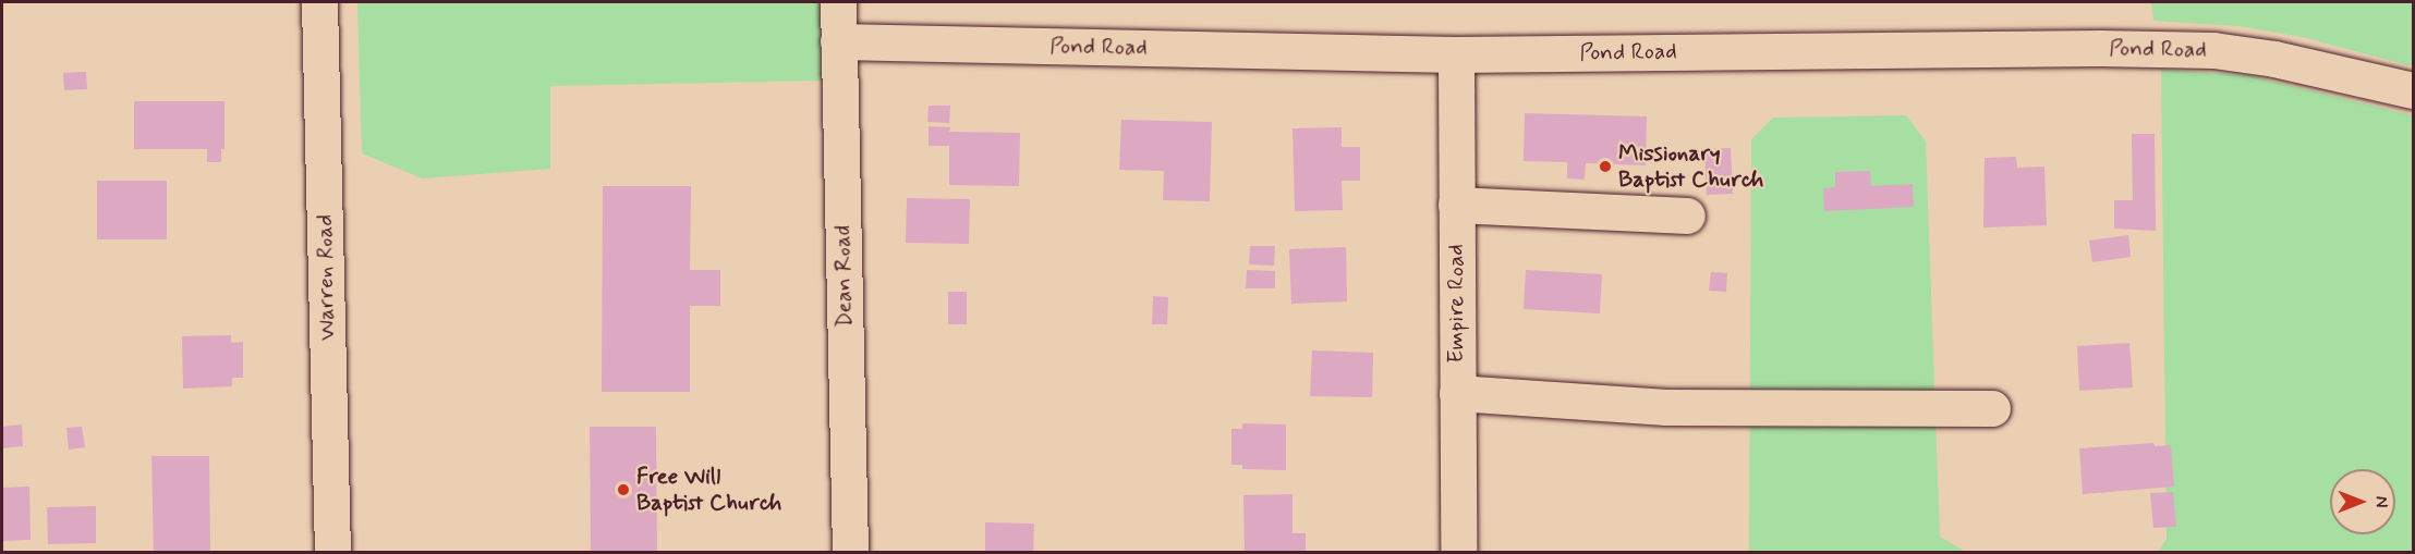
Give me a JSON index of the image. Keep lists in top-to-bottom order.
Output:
{
  "streets": {
    "street": [
      "Pond Road",
      "Dean Road",
      "Warren Road",
      "Empire Road"
    ]
  },
  "crossings": [
    ["Pond Road", "Dean Road"],
    ["Pond Road", "Empire Road"]
  ],
  "places": ["Missionary Baptist Church", "Free Will Baptist Church"],
  "north": "right"
}
